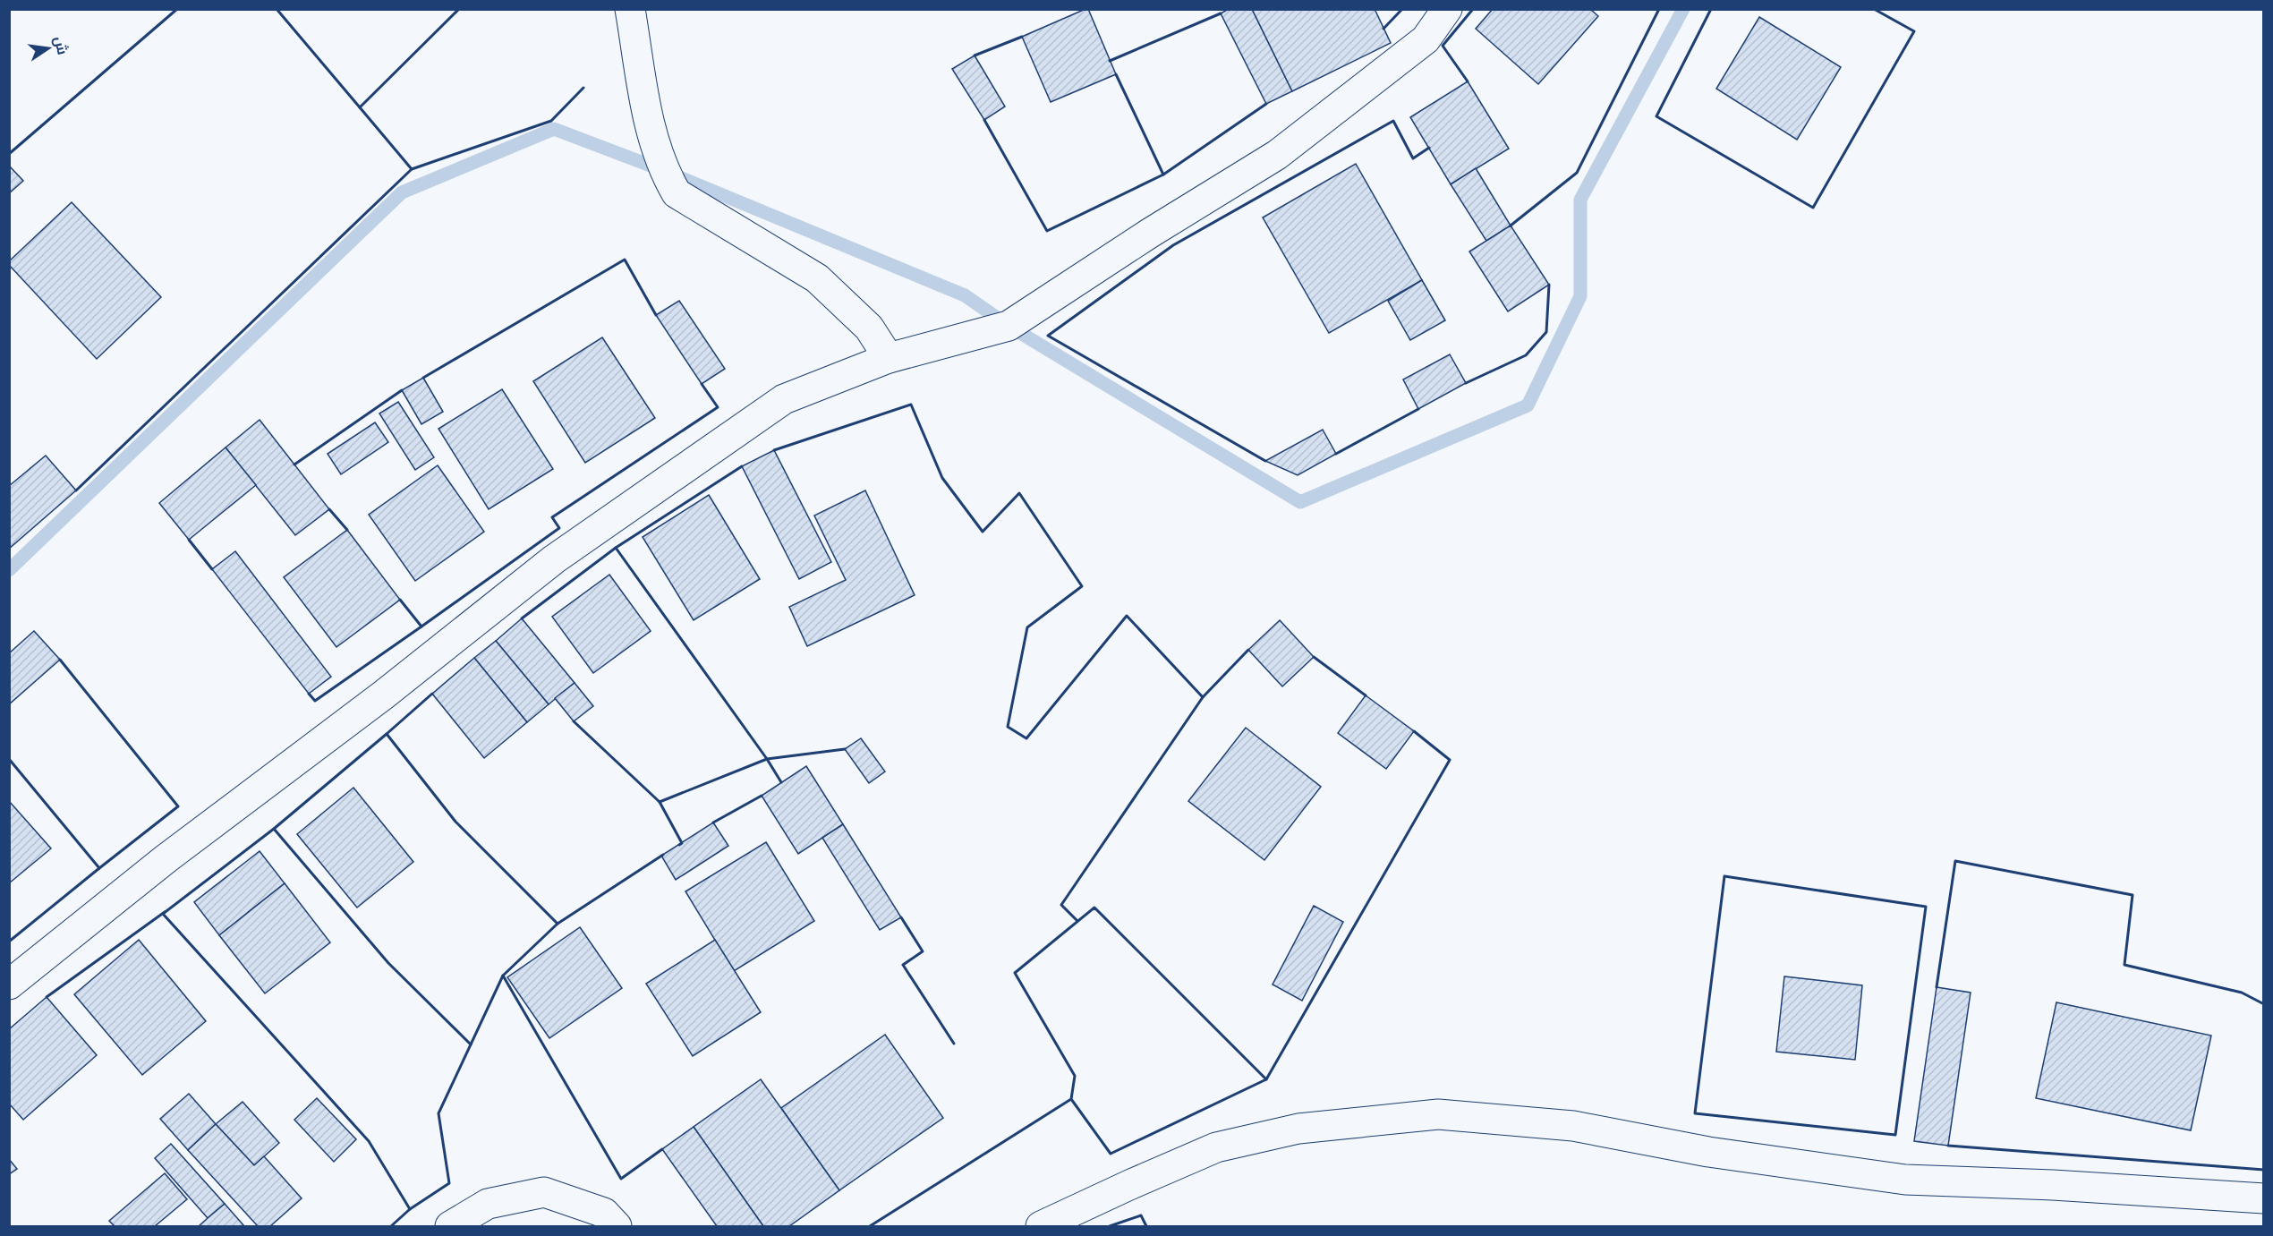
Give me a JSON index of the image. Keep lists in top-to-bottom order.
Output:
{
  "north": "right"
}
